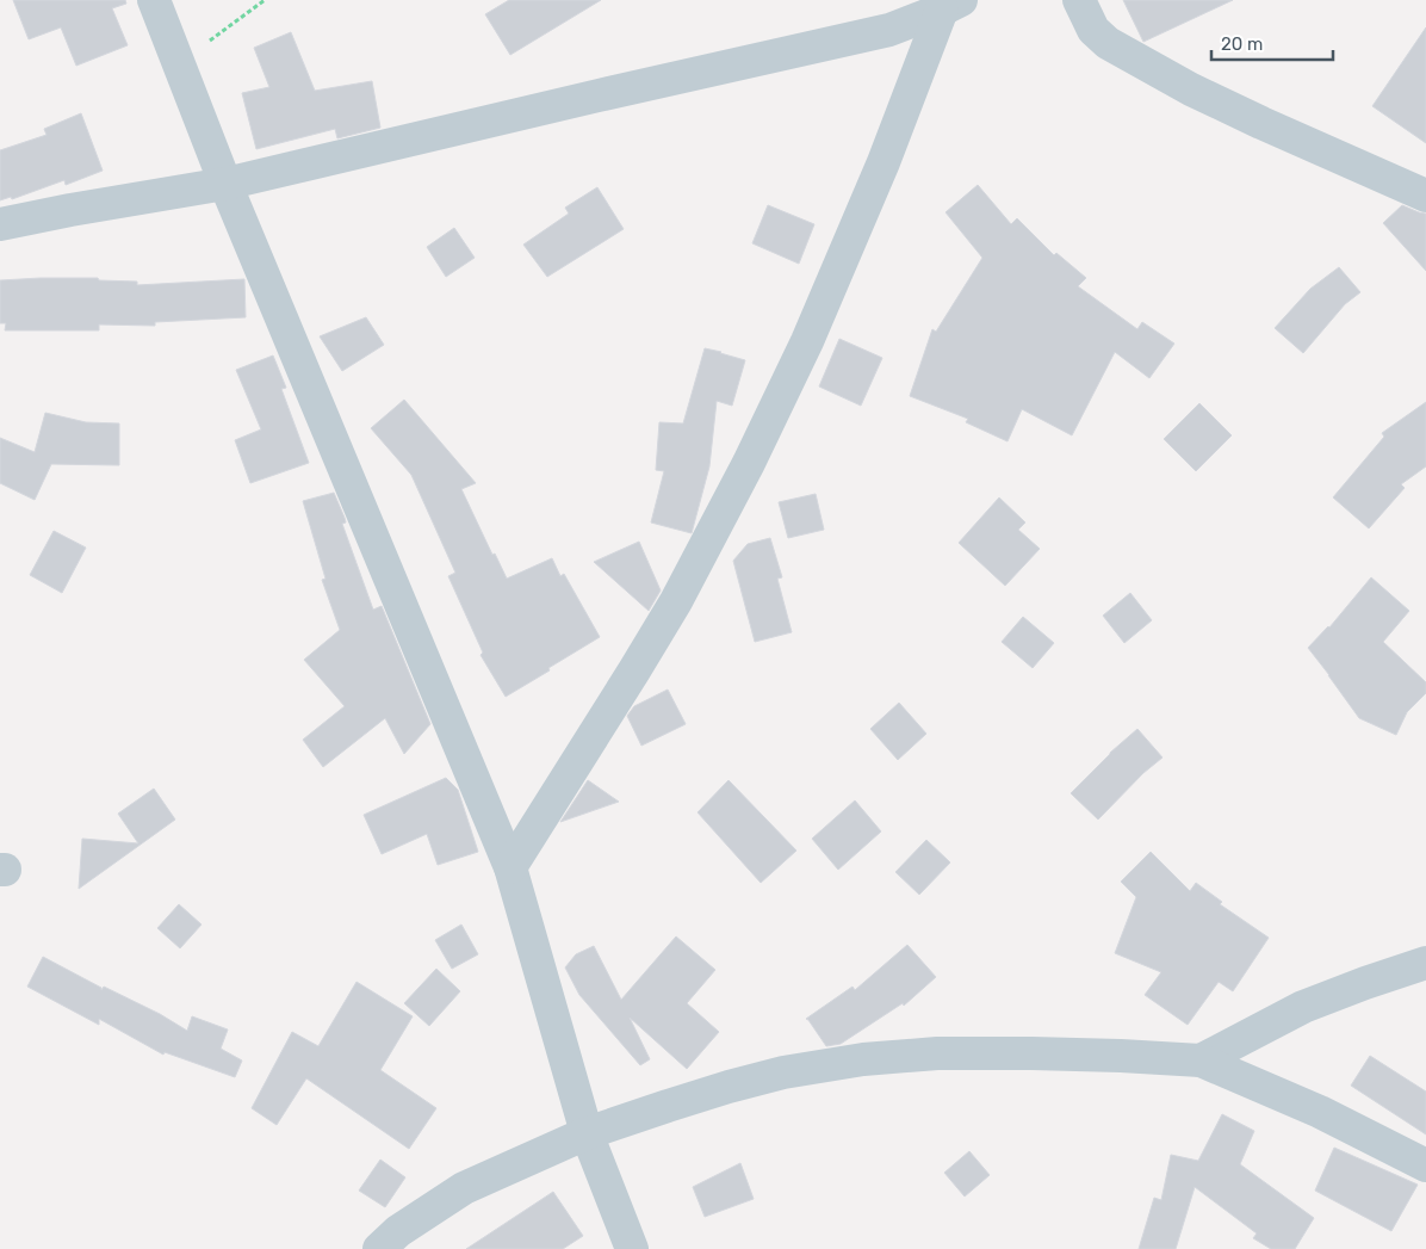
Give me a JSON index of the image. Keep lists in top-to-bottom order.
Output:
{
  "scale_bar": "20 m"
}
